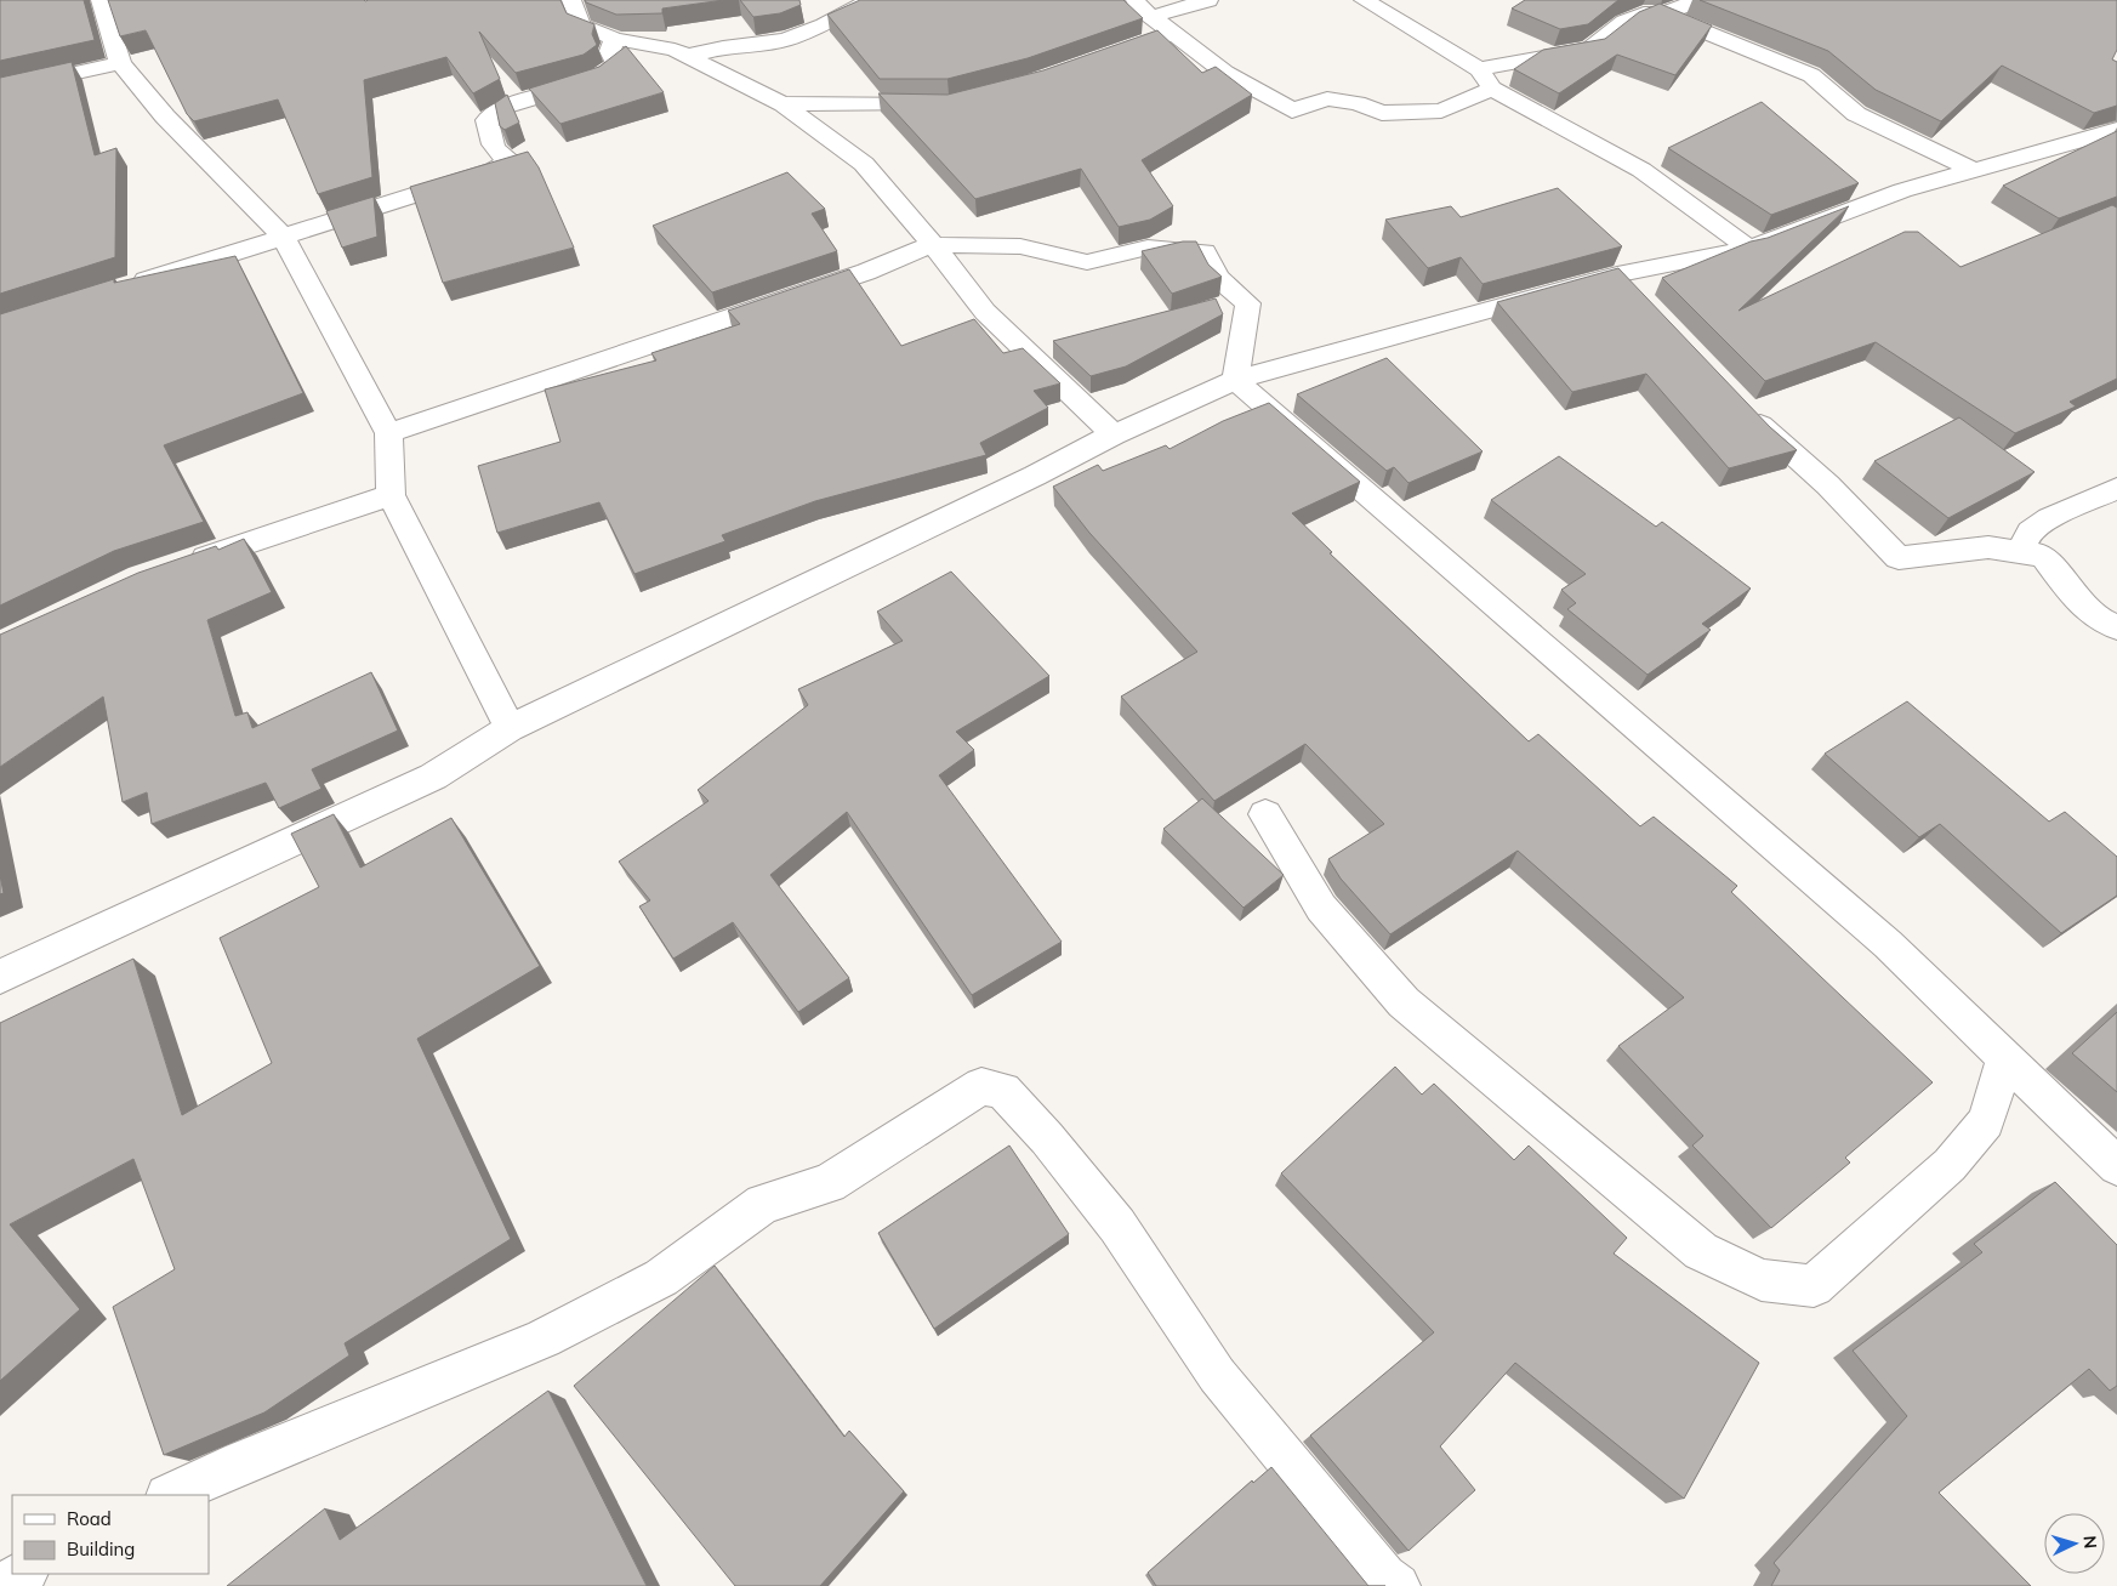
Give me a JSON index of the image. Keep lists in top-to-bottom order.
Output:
{
  "legend": ["Road", "Building"],
  "north": "right"
}
